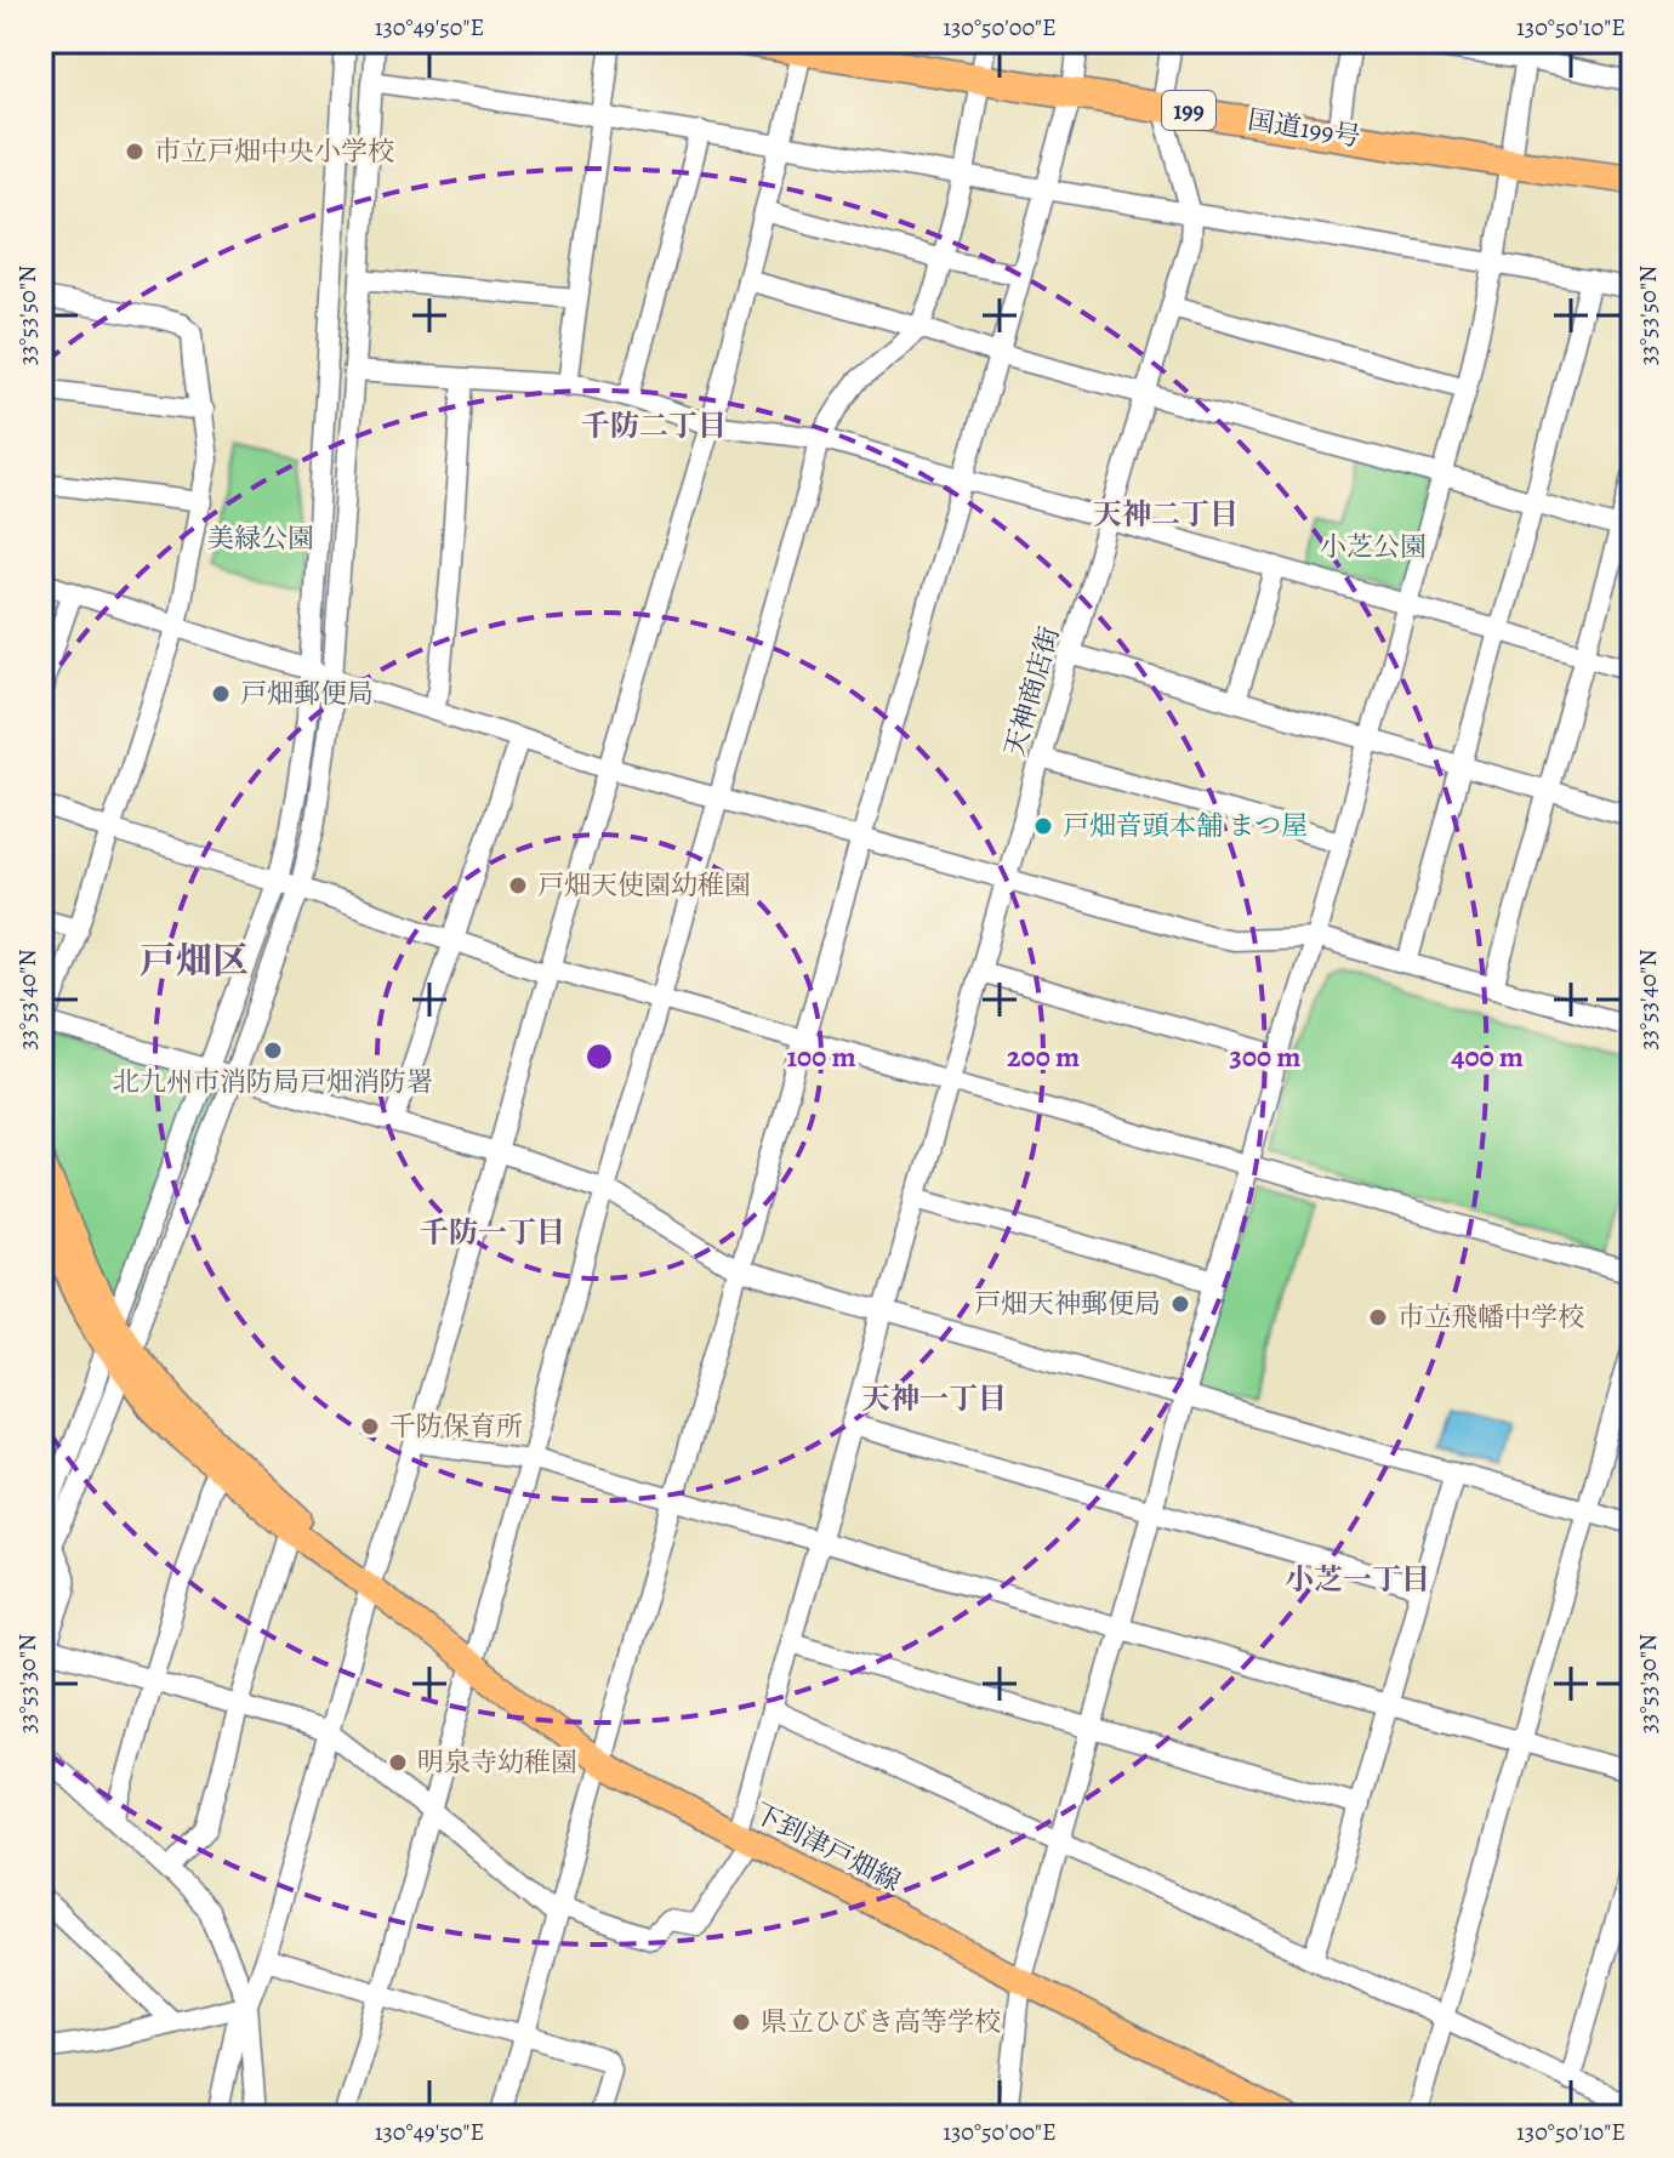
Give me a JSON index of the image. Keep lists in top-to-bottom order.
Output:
{
  "streets": {
    "highway": ["199", "国道199号"],
    "main road": ["下到津戸畑線"],
    "street": ["天神商店街"]
  },
  "crossings": [
    ["天神商店街", "下到津戸畑線"]
  ],
  "districts": [
    "千防二丁目",
    "天神二丁目",
    "戸畑区",
    "千防一丁目",
    "天神一丁目",
    "小芝一丁目"
  ],
  "parks": ["美緑公園", "小芝公園"],
  "places": [
    "市立戸畑中央小学校",
    "戸畑郵便局",
    "戸畑音頭本舗 まつ屋",
    "戸畑天使園幼稚園",
    "北九州市消防局戸畑消防署",
    "戸畑天神郵便局",
    "市立飛幡中学校",
    "千防保育所",
    "明泉寺幼稚園",
    "県立ひびき高等学校"
  ],
  "coordinates": [
    "130°49'50\"E",
    "130°50'00\"E",
    "130°50'10\"E",
    "33°53'50\"N",
    "33°53'40\"N",
    "33°53'30\"N"
  ],
  "rings": [
    "100 m",
    "200 m",
    "300 m",
    "400 m"
  ]
}
